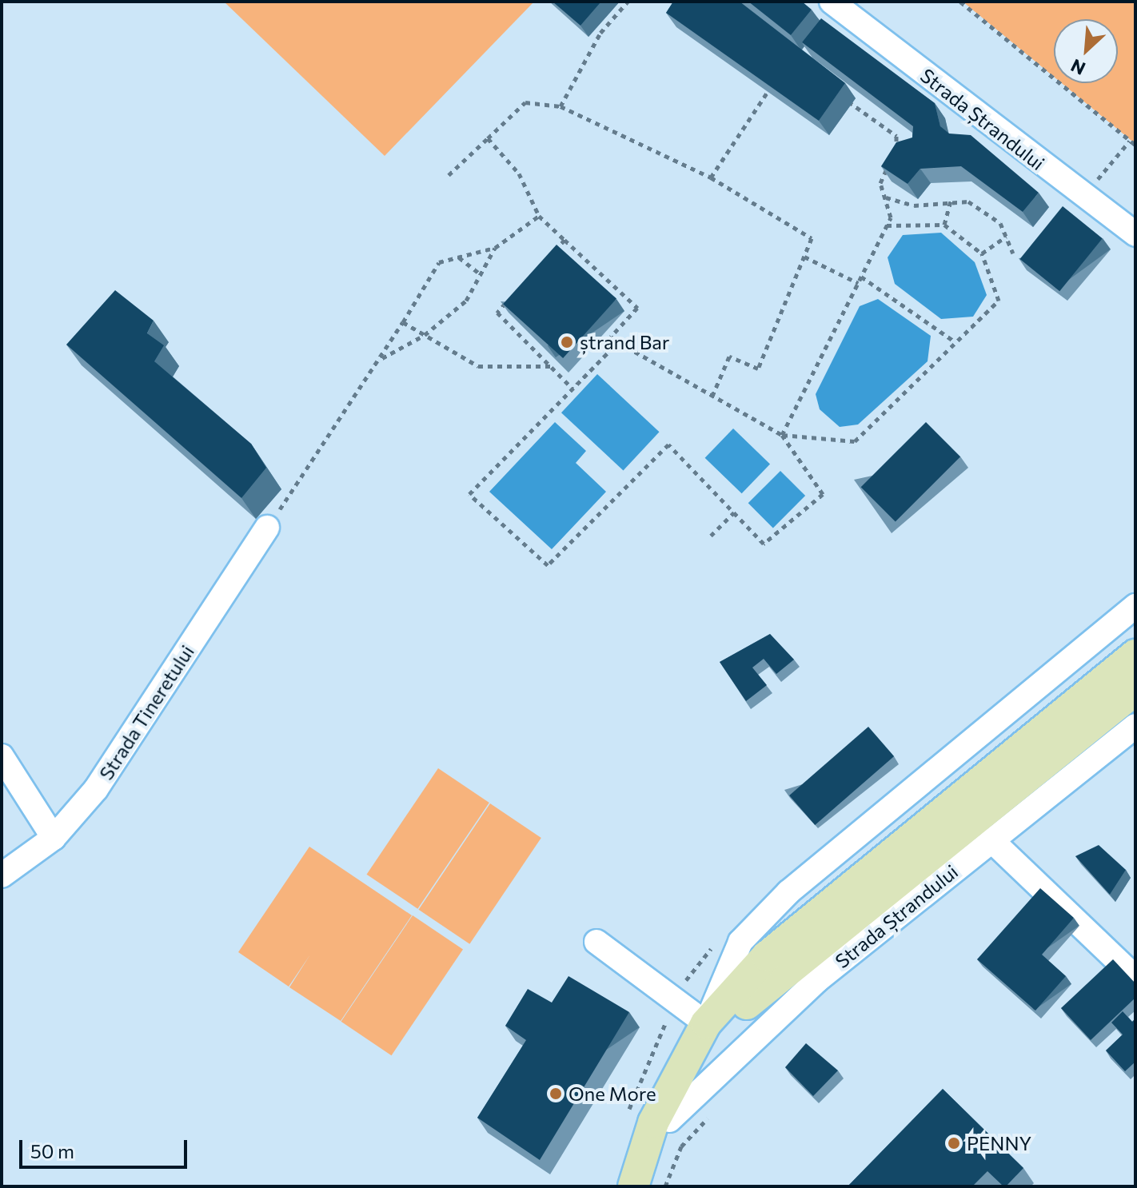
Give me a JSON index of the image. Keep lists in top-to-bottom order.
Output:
{
  "streets": {
    "main road": ["Strada Ștrandului"],
    "street": ["Strada Tineretului"]
  },
  "places": ["ștrand Bar", "One More", "PENNY"],
  "scale_bar": "50 m",
  "north": "bottom left"
}
